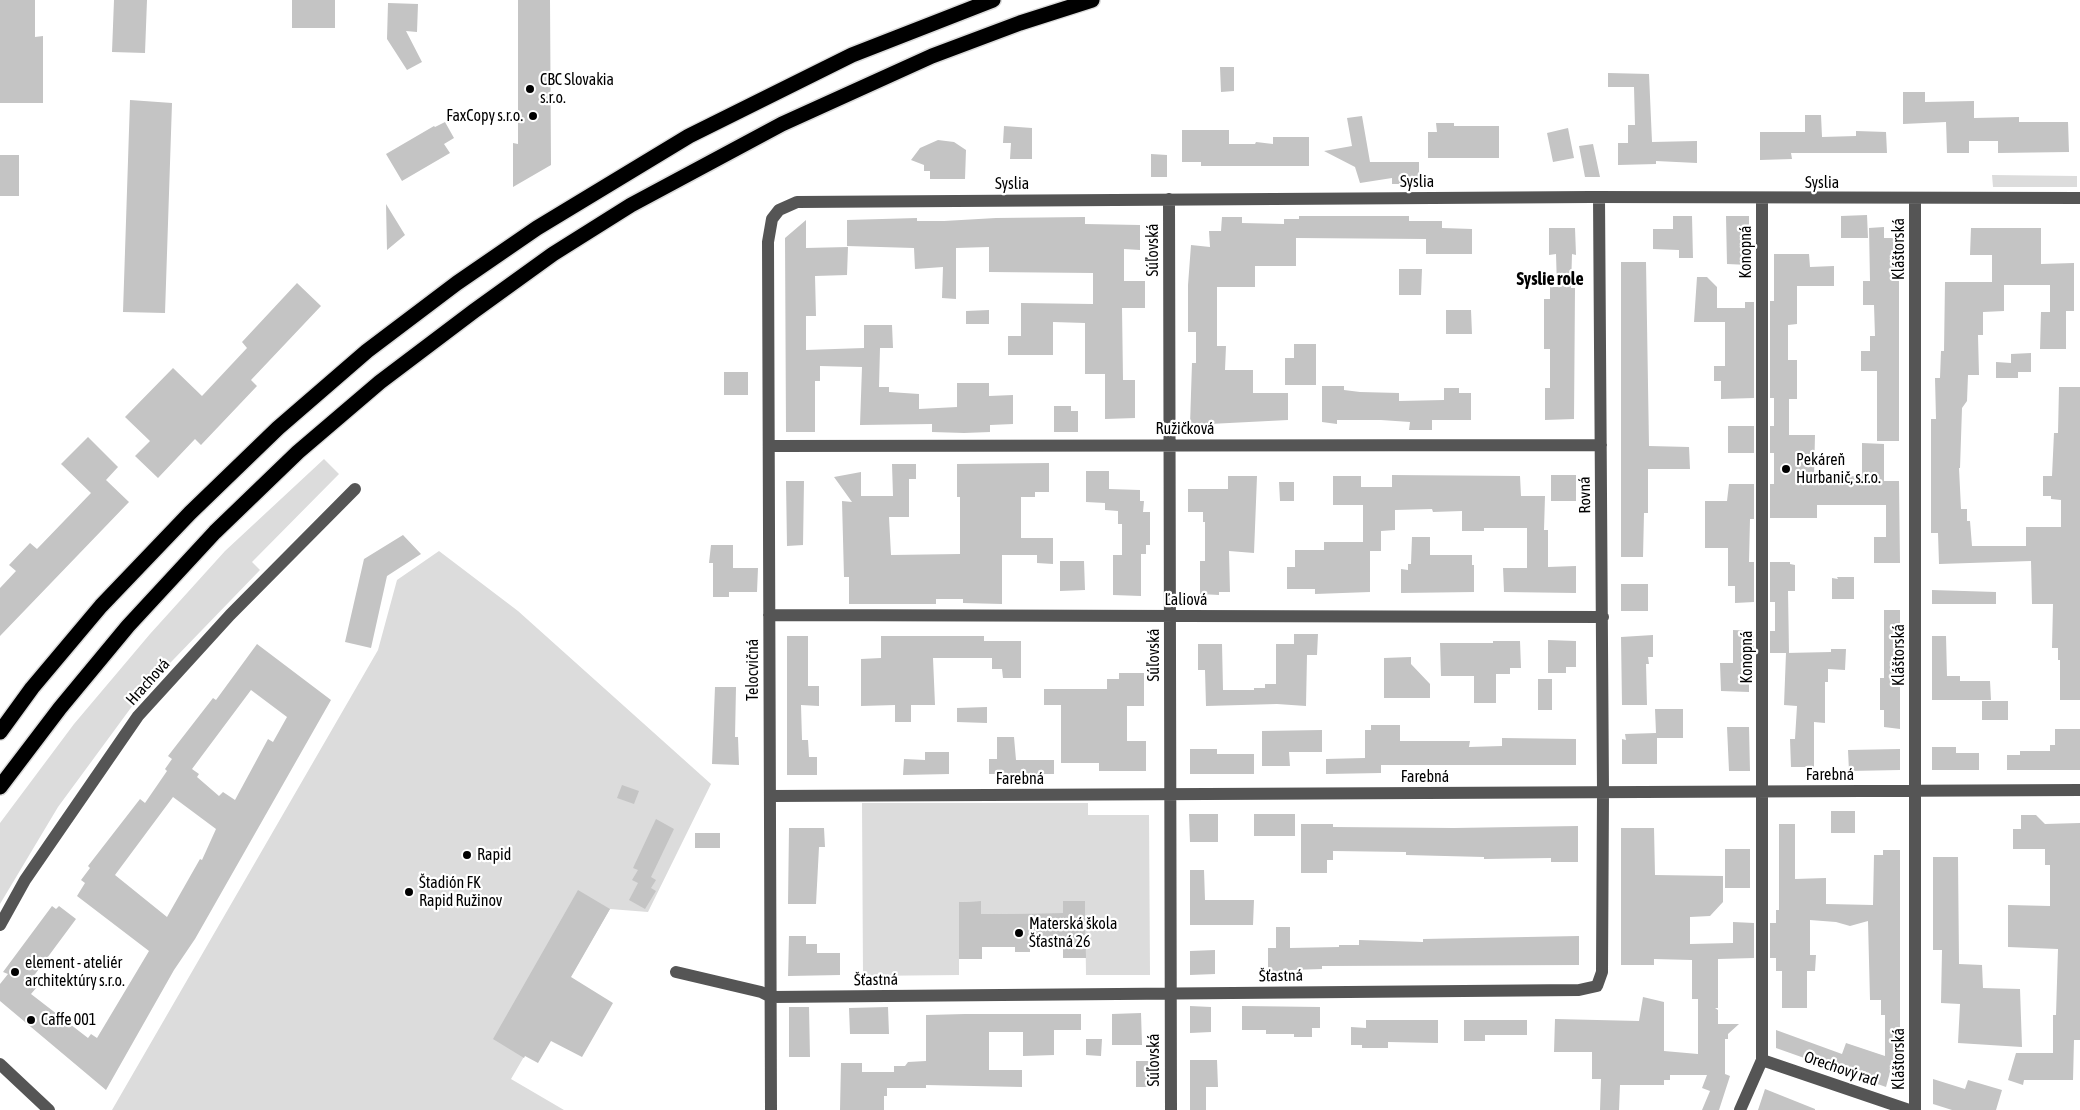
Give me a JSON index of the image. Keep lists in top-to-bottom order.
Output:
{
  "streets": {
    "street": [
      "Syslia",
      "Kláštorská",
      "Súľovská",
      "Konopná",
      "Ružičková",
      "Rovná",
      "Ľaliová",
      "Telocvičná",
      "Hrachová",
      "Farebná",
      "Šťastná",
      "Orechový rad"
    ]
  },
  "crossings": [
    ["Syslia", "Kláštorská"],
    ["Syslia", "Súľovská"],
    ["Syslia", "Konopná"],
    ["Syslia", "Rovná"],
    ["Syslia", "Telocvičná"],
    ["Kláštorská", "Farebná"],
    ["Súľovská", "Ružičková"],
    ["Súľovská", "Ľaliová"],
    ["Súľovská", "Farebná"],
    ["Súľovská", "Šťastná"],
    ["Konopná", "Farebná"],
    ["Konopná", "Orechový rad"],
    ["Ružičková", "Rovná"],
    ["Ružičková", "Telocvičná"],
    ["Rovná", "Ľaliová"],
    ["Rovná", "Farebná"],
    ["Rovná", "Šťastná"],
    ["Ľaliová", "Telocvičná"],
    ["Telocvičná", "Farebná"],
    ["Telocvičná", "Šťastná"],
    ["Farebná", "Šťastná"]
  ],
  "districts": ["Syslie role"],
  "places": [
    "CBC Slovakia s.r.o.",
    "FaxCopy s.r.o.",
    "Pekáreň Hurbanič, s.r.o.",
    "Rapid",
    "Štadión FK Rapid Ružinov",
    "Materská škola Šťastná 26",
    "element - ateliér architektúry s.r.o.",
    "Caffe 001"
  ]
}
